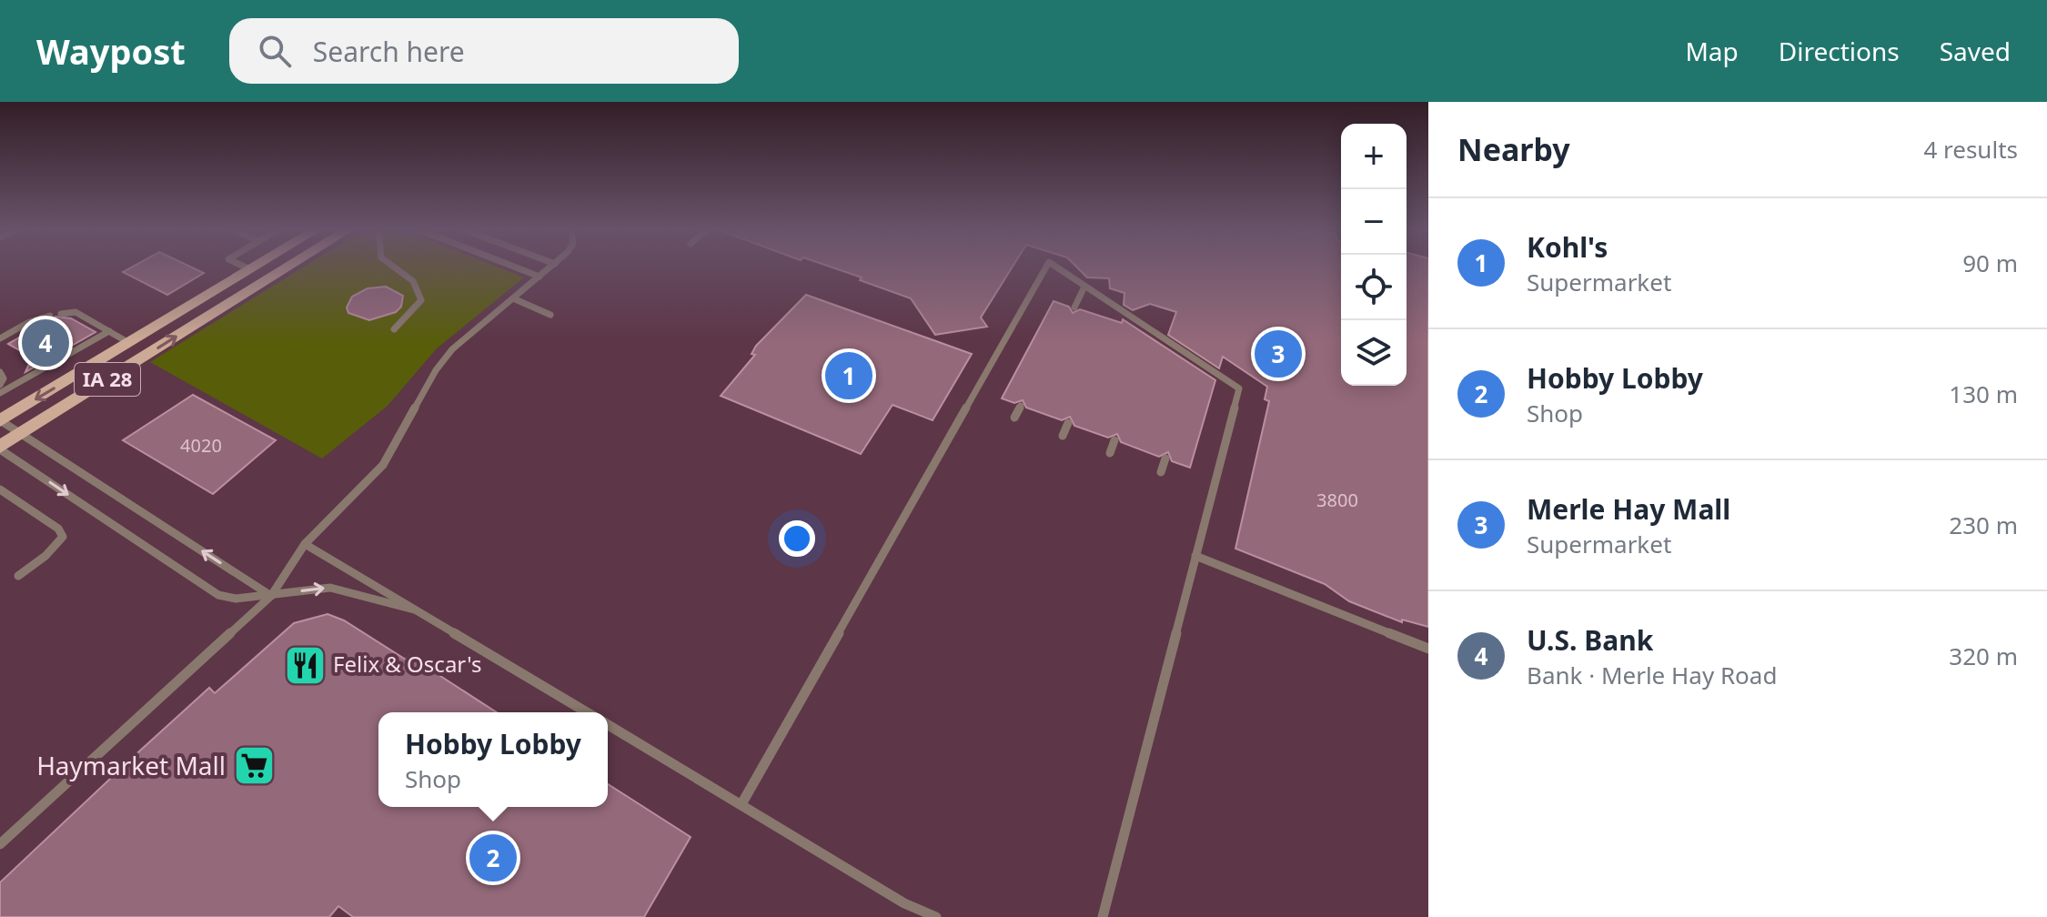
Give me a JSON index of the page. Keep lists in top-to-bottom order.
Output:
{
  "streets": {
    "main road": ["IA 28"]
  },
  "places": {
    "restaurant": ["Felix & Oscar's"],
    "supermarket": ["Haymarket Mall"]
  },
  "house_numbers": ["4020", "3800"],
  "page": {
    "header": "Waypost",
    "search": "Search here",
    "nav": ["Map", "Directions", "Saved"],
    "heading": ["Nearby", "4 results"],
    "map_buttons": ["+", "−"],
    "list": [
      {
        "mark": "1",
        "name": "Kohl's",
        "note": "Supermarket",
        "value": "90 m"
      },
      {
        "mark": "2",
        "name": "Hobby Lobby",
        "note": "Shop",
        "value": "130 m"
      },
      {
        "mark": "3",
        "name": "Merle Hay Mall",
        "note": "Supermarket",
        "value": "230 m"
      },
      {
        "mark": "4",
        "name": "U.S. Bank",
        "note": "Bank · Merle Hay Road",
        "value": "320 m"
      }
    ],
    "pins": [
      "4",
      "3",
      "1",
      "2"
    ],
    "popup": ["Hobby Lobby", "Shop"]
  }
}
